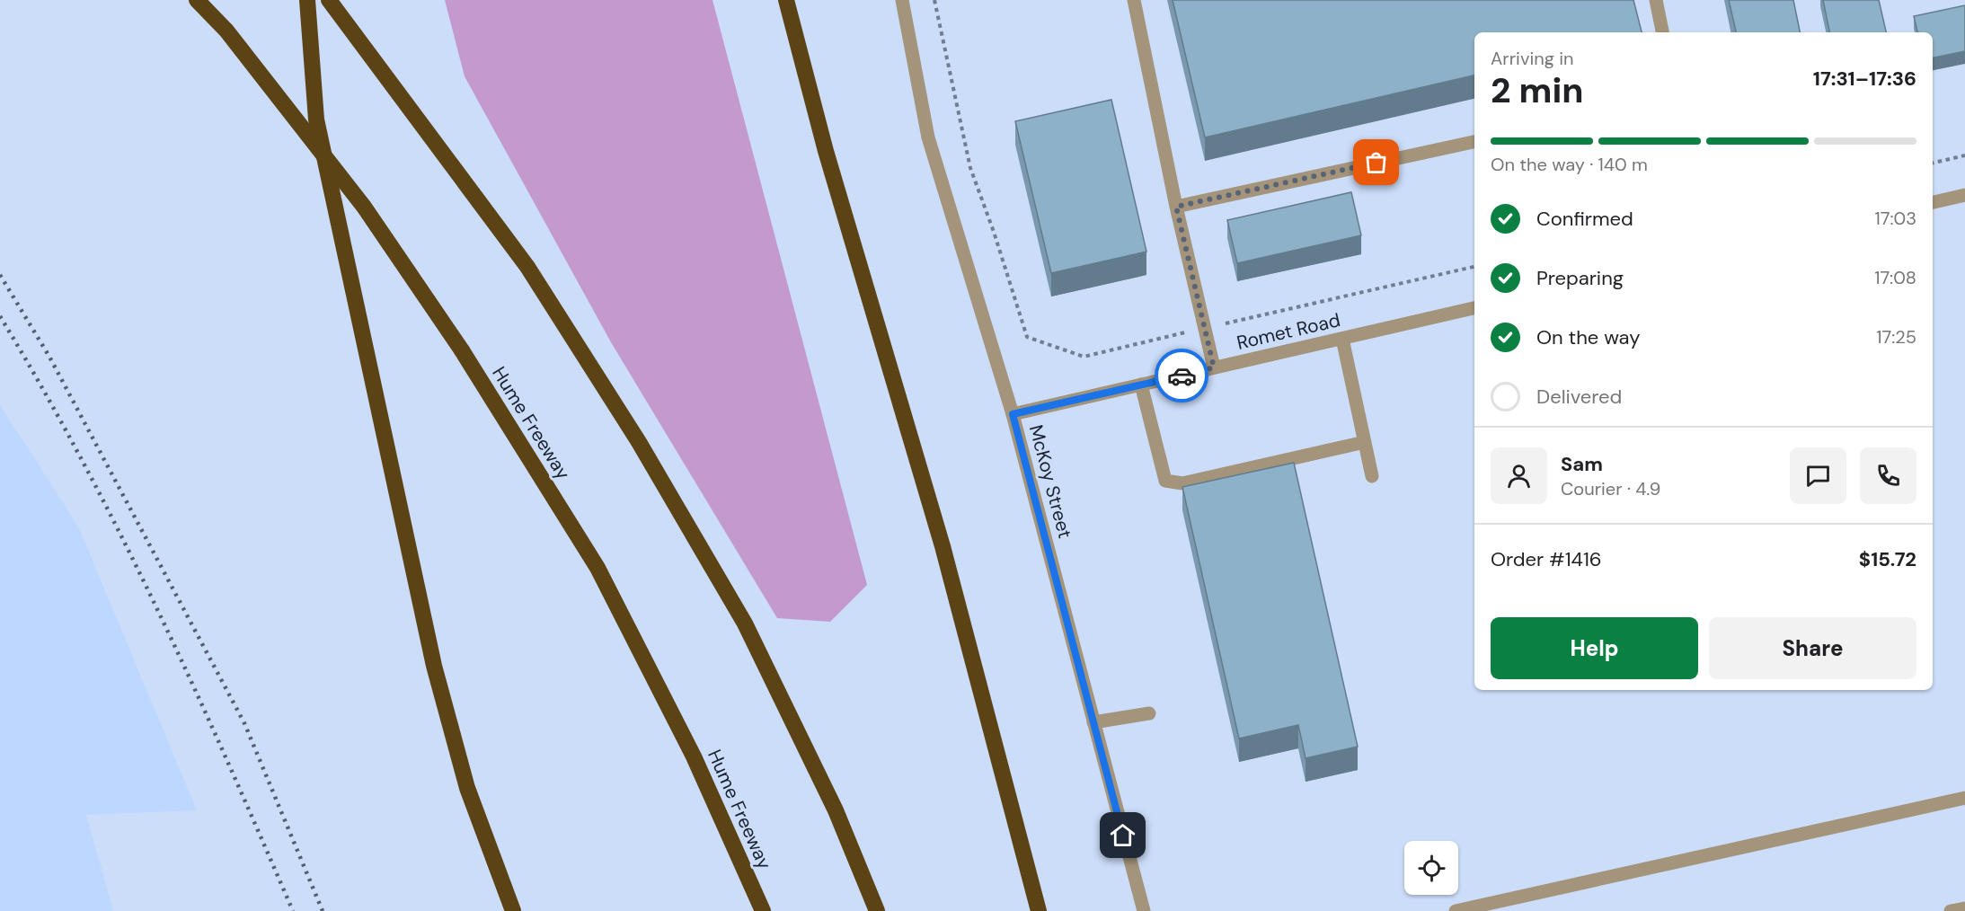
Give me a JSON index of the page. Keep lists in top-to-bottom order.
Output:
{
  "streets": {
    "highway": ["Hume Freeway"],
    "street": ["Romet Road", "McKoy Street"]
  },
  "crossings": [
    ["Romet Road", "McKoy Street"]
  ],
  "page": {
    "heading": ["2 min", "Arriving in", "17:31–17:36"],
    "panel": [
      "Sam",
      "Courier · 4.9",
      "Order #1416",
      "$15.72"
    ],
    "bar": "On the way · 140 m",
    "list": [
      ["Confirmed", "17:03"],
      ["Preparing", "17:08"],
      ["On the way", "17:25"],
      "Delivered"
    ],
    "buttons": ["Help", "Share"]
  }
}
